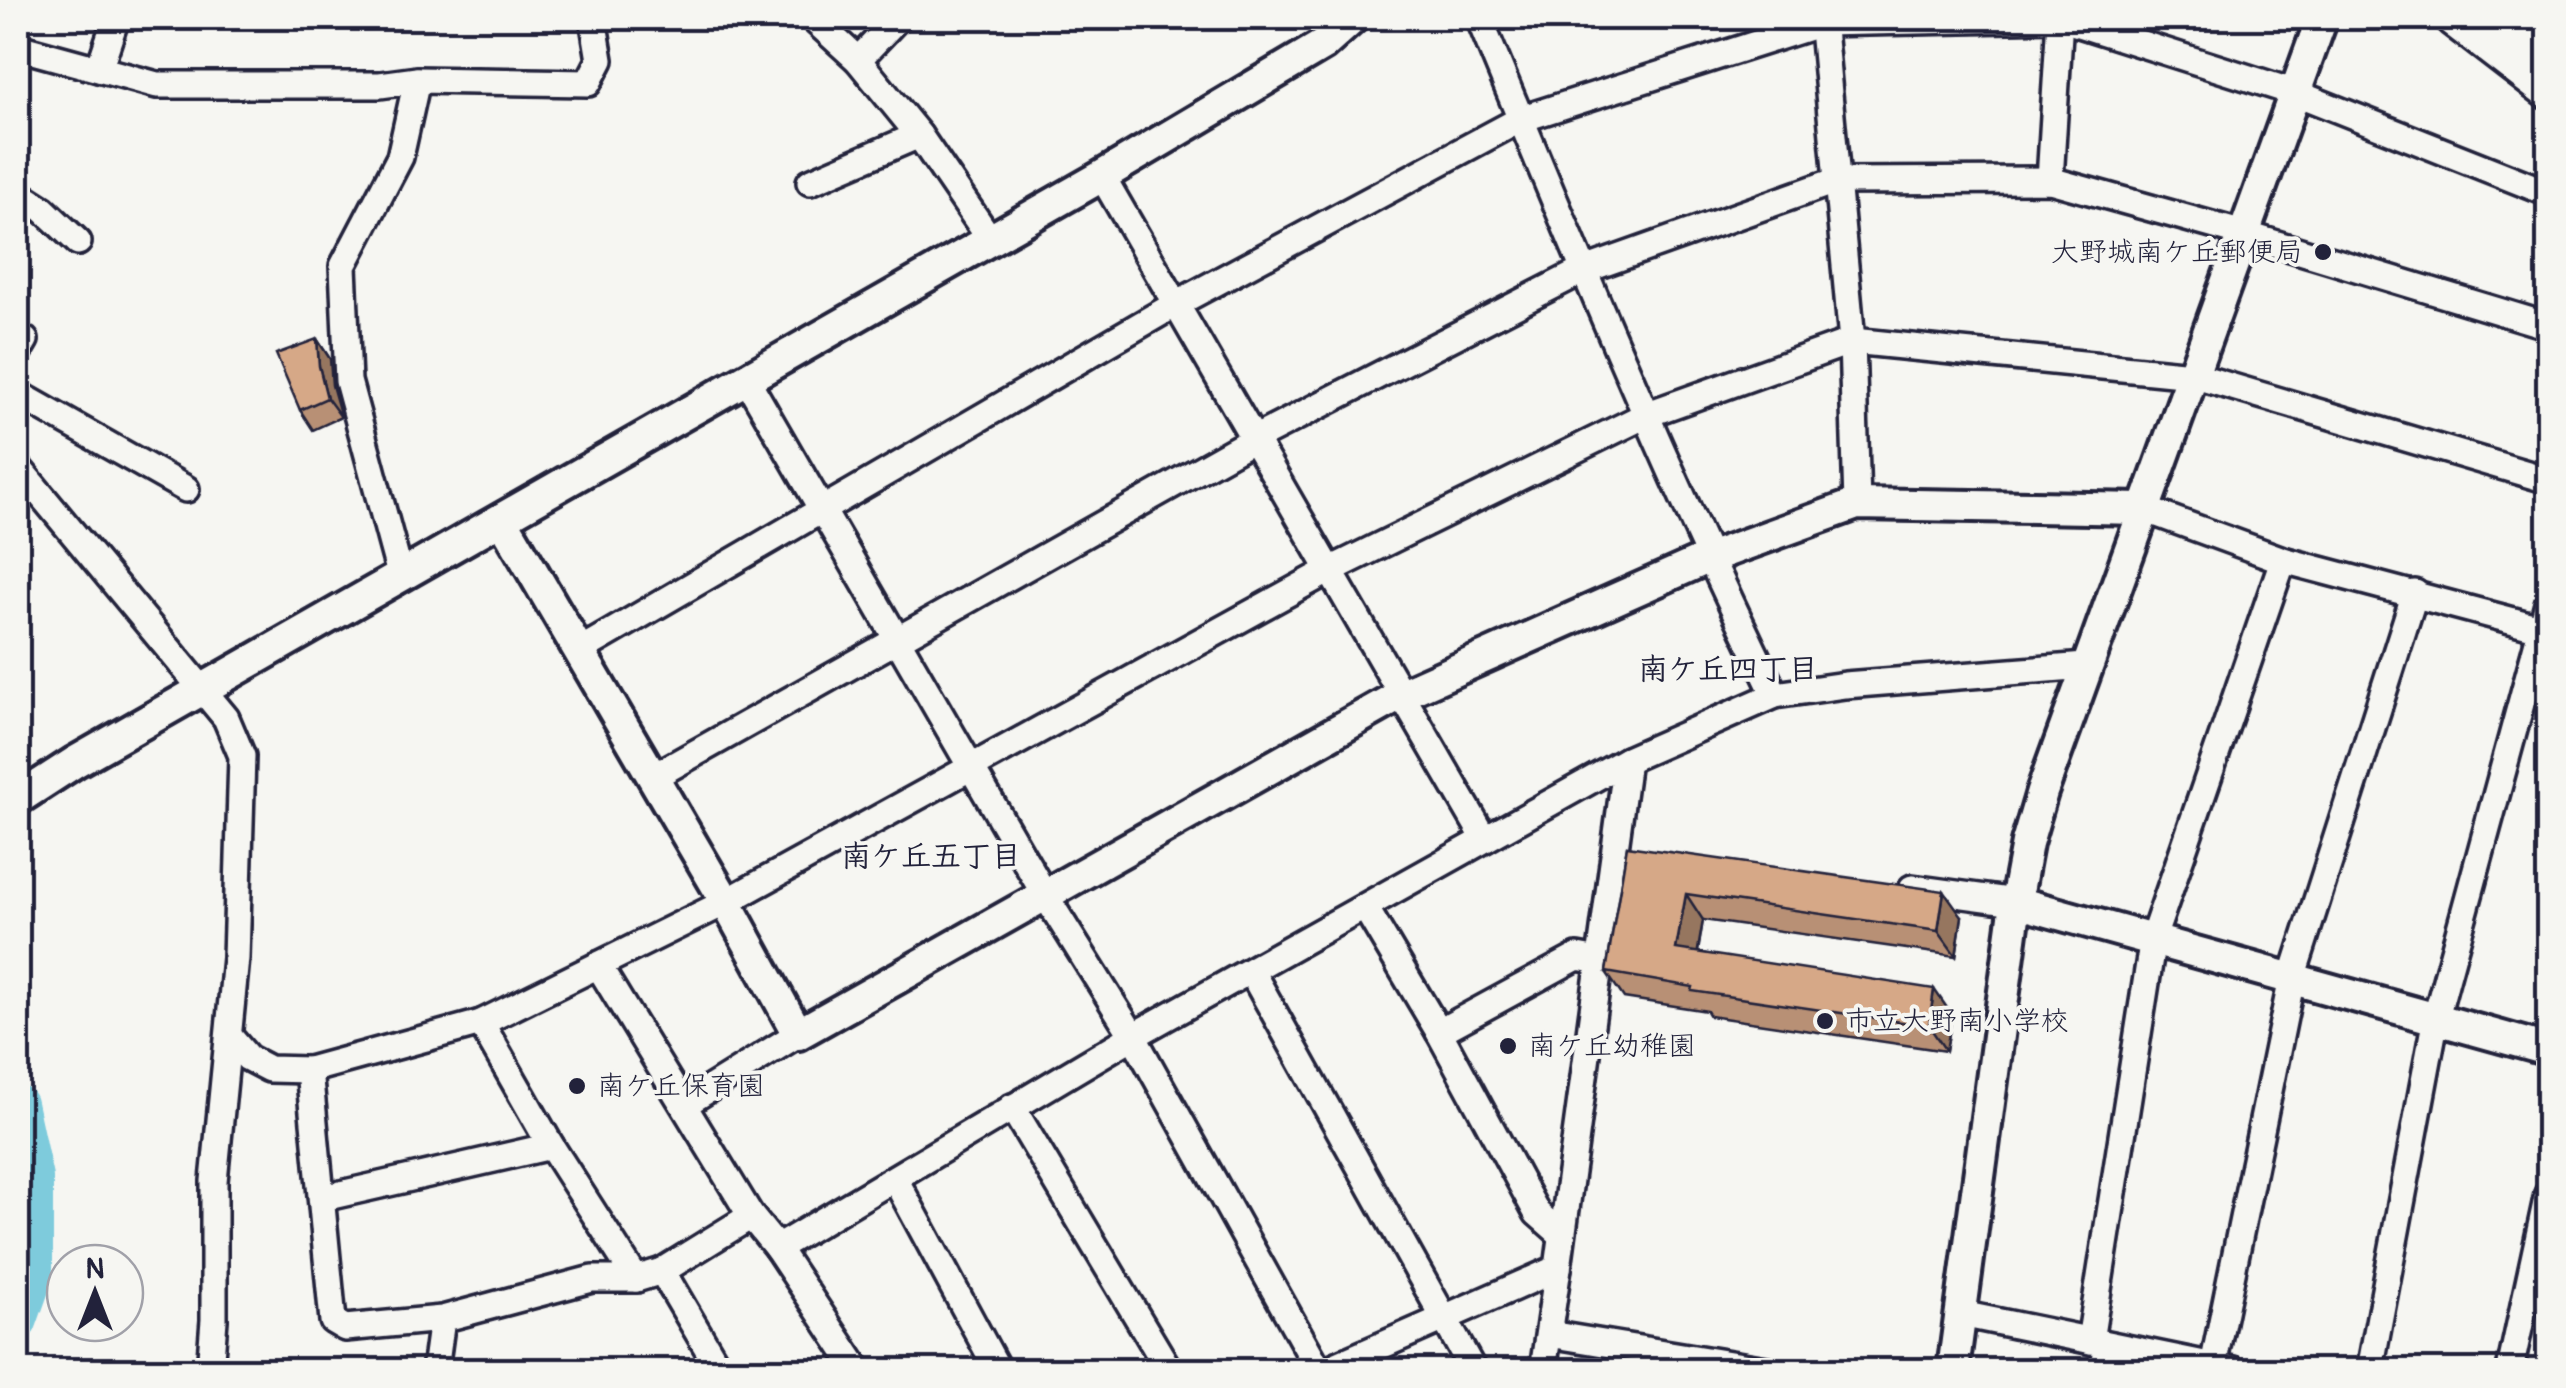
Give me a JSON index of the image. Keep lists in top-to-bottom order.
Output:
{
  "districts": ["南ケ丘四丁目", "南ケ丘五丁目"],
  "places": [
    "大野城南ケ丘郵便局",
    "市立大野南小学校",
    "南ケ丘幼稚園",
    "南ケ丘保育園"
  ],
  "north": "top"
}
